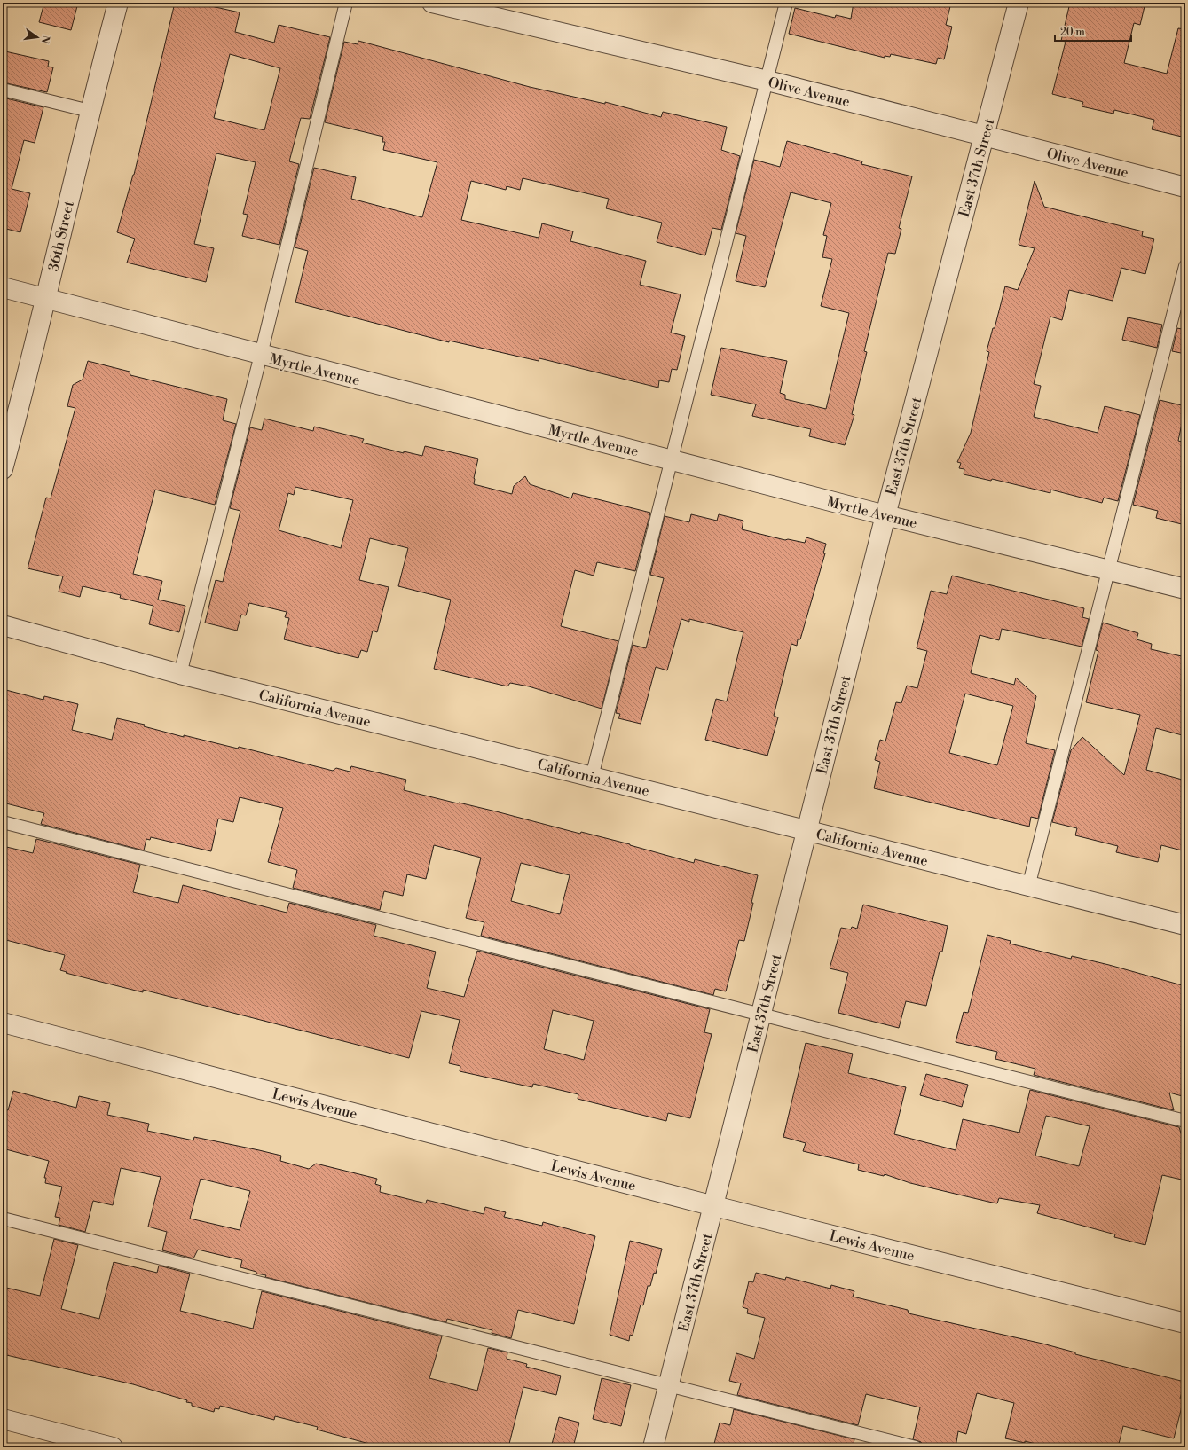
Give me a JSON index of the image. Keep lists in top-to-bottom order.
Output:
{
  "streets": {
    "street": [
      "Olive Avenue",
      "East 37th Street",
      "36th Street",
      "Myrtle Avenue",
      "California Avenue",
      "Lewis Avenue"
    ]
  },
  "crossings": [
    ["Olive Avenue", "East 37th Street"],
    ["East 37th Street", "Myrtle Avenue"],
    ["East 37th Street", "California Avenue"],
    ["East 37th Street", "Lewis Avenue"],
    ["36th Street", "Myrtle Avenue"]
  ],
  "scale_bar": "20 m",
  "north": "right"
}
